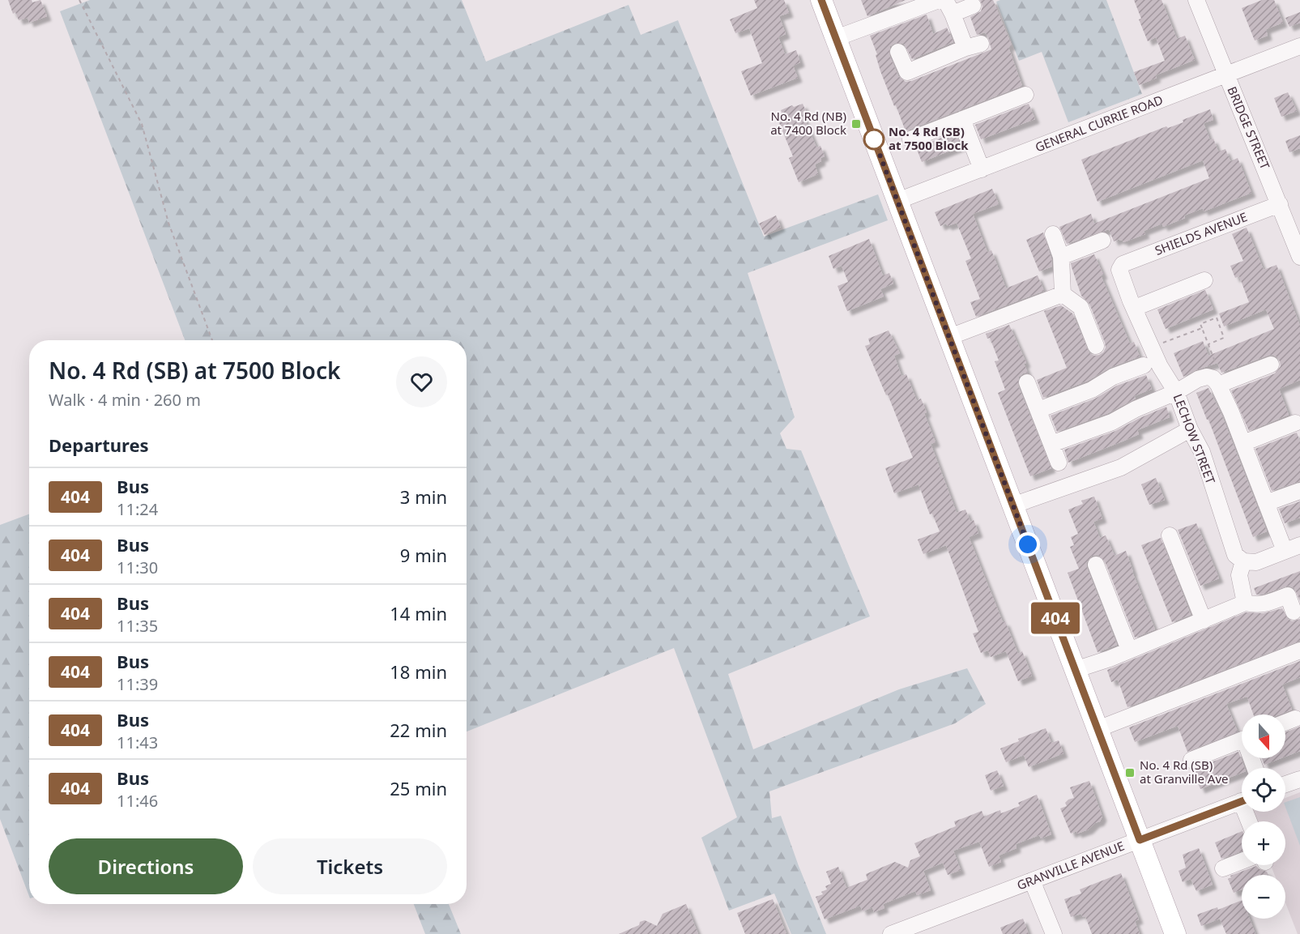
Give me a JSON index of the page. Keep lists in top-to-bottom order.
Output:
{
  "streets": {
    "street": [
      "GENERAL CURRIE ROAD",
      "BRIDGE STREET",
      "SHIELDS AVENUE",
      "LECHOW STREET",
      "GRANVILLE AVENUE"
    ]
  },
  "crossings": [
    ["GENERAL CURRIE ROAD", "BRIDGE STREET"],
    ["BRIDGE STREET", "SHIELDS AVENUE"],
    ["SHIELDS AVENUE", "LECHOW STREET"]
  ],
  "places": {
    "transit": ["No. 4 Rd (NB) at 7400 Block", "No. 4 Rd (SB) at Granville Ave"],
    "other": ["No. 4 Rd (SB) at 7500 Block"]
  },
  "lines": ["bus line 404"],
  "north": "bottom",
  "page": {
    "on_map": "404",
    "heading": [
      ["No. 4 Rd (SB) at 7500 Block", "Walk · 4 min · 260 m"],
      "Departures"
    ],
    "list": [
      {
        "mark": "404",
        "name": "Bus",
        "note": "11:24",
        "value": "3 min"
      },
      {
        "mark": "404",
        "name": "Bus",
        "note": "11:30",
        "value": "9 min"
      },
      {
        "mark": "404",
        "name": "Bus",
        "note": "11:35",
        "value": "14 min"
      },
      {
        "mark": "404",
        "name": "Bus",
        "note": "11:39",
        "value": "18 min"
      },
      {
        "mark": "404",
        "name": "Bus",
        "note": "11:43",
        "value": "22 min"
      },
      {
        "mark": "404",
        "name": "Bus",
        "note": "11:46",
        "value": "25 min"
      }
    ],
    "map_buttons": ["+", "−"],
    "buttons": ["Directions", "Tickets"]
  }
}
